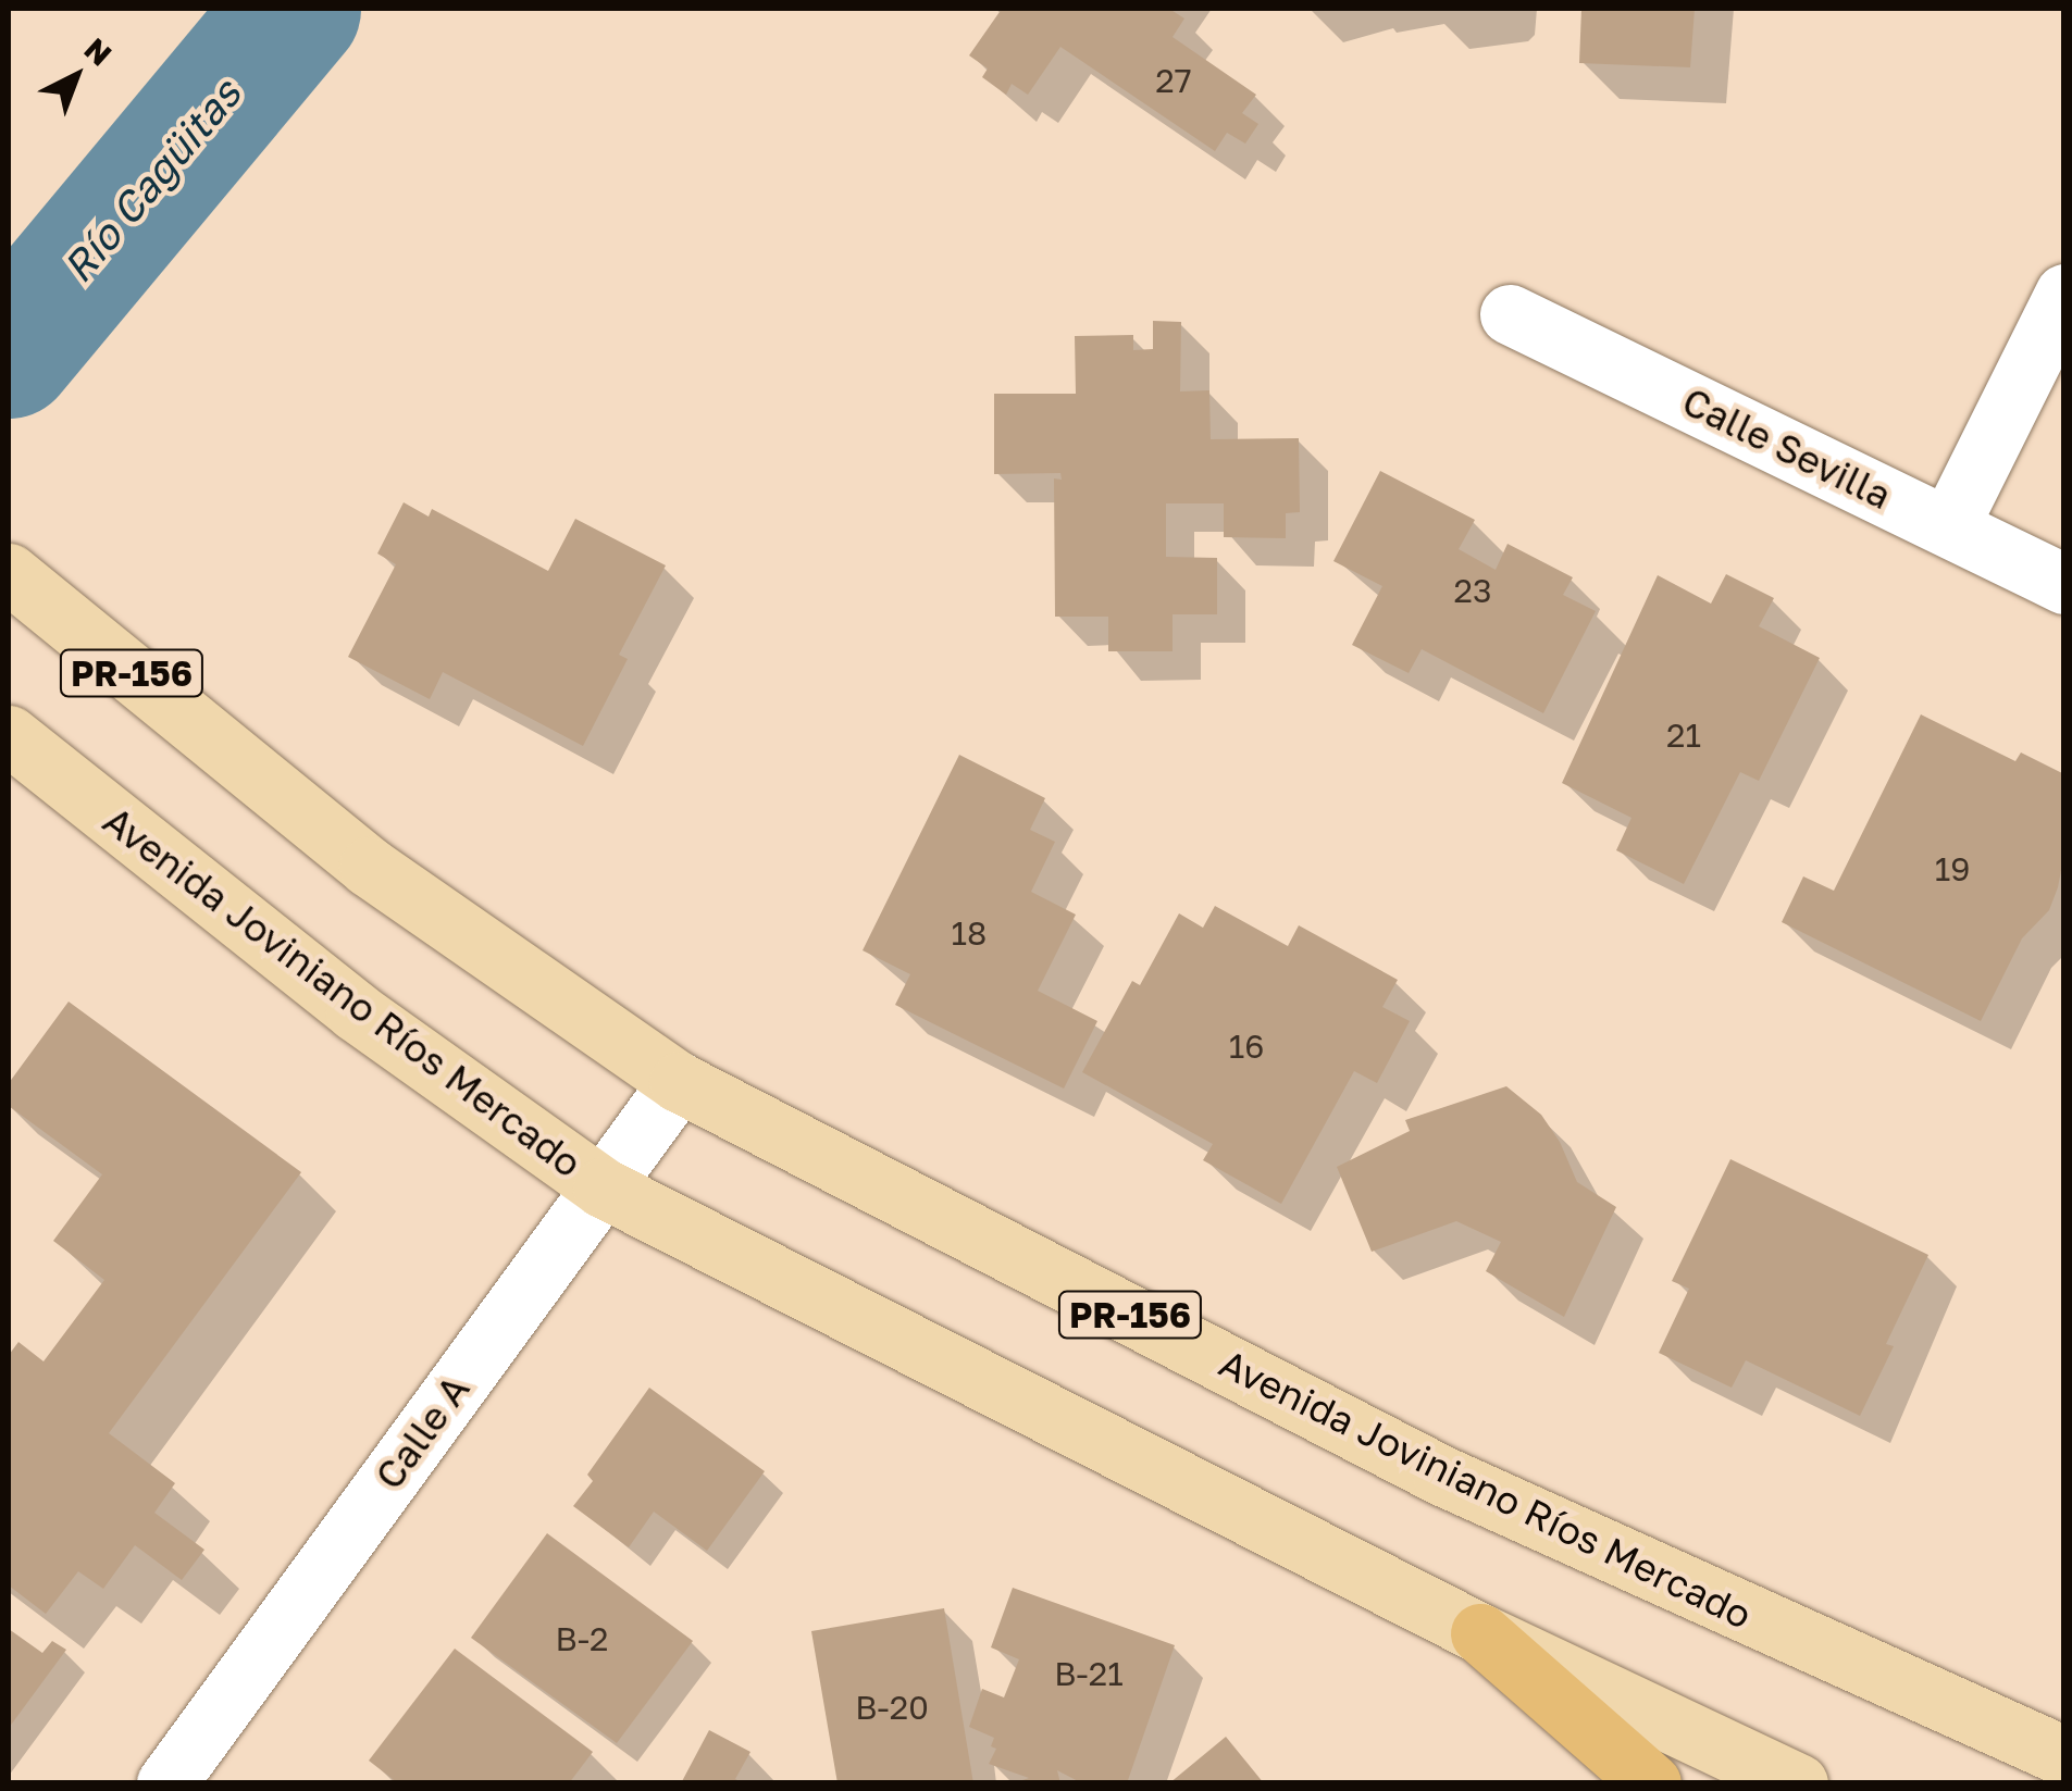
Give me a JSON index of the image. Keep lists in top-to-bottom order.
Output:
{
  "streets": {
    "main road": ["PR-156", "Avenida Joviniano Ríos Mercado"],
    "street": ["Calle Sevilla", "Calle A"]
  },
  "crossings": [
    ["Avenida Joviniano Ríos Mercado", "Calle A"]
  ],
  "water": ["Río Cagüitas"],
  "house_numbers": [
    "27",
    "23",
    "21",
    "19",
    "18",
    "16",
    "B-2",
    "B-21",
    "B-20"
  ],
  "north": "top right"
}
